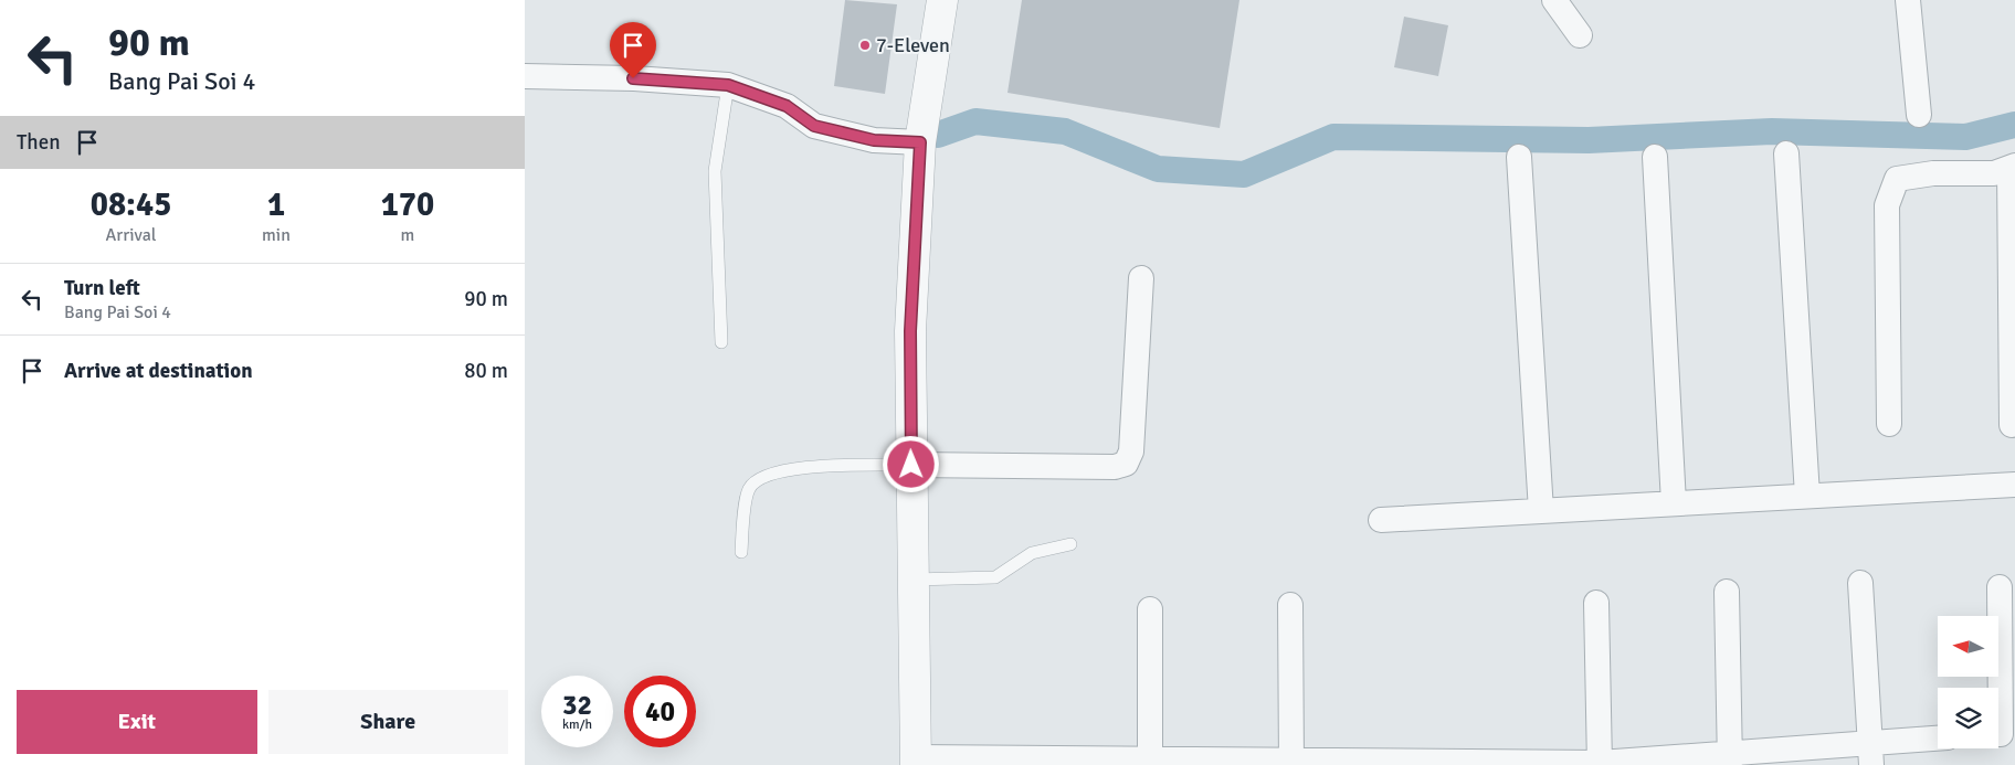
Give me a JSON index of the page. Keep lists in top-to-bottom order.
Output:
{
  "places": ["7-Eleven"],
  "north": "left",
  "page": {
    "turn": ["90 m", "Bang Pai Soi 4"],
    "then": "Then",
    "eta": [
      "08:45",
      "Arrival",
      "1",
      "min",
      "170",
      "m"
    ],
    "list": [
      {
        "name": "Turn left",
        "note": "Bang Pai Soi 4",
        "value": "90 m"
      },
      {
        "name": "Arrive at destination",
        "value": "80 m"
      }
    ],
    "speed": "32 km/h",
    "limit": "40",
    "buttons": ["Exit", "Share"]
  }
}
